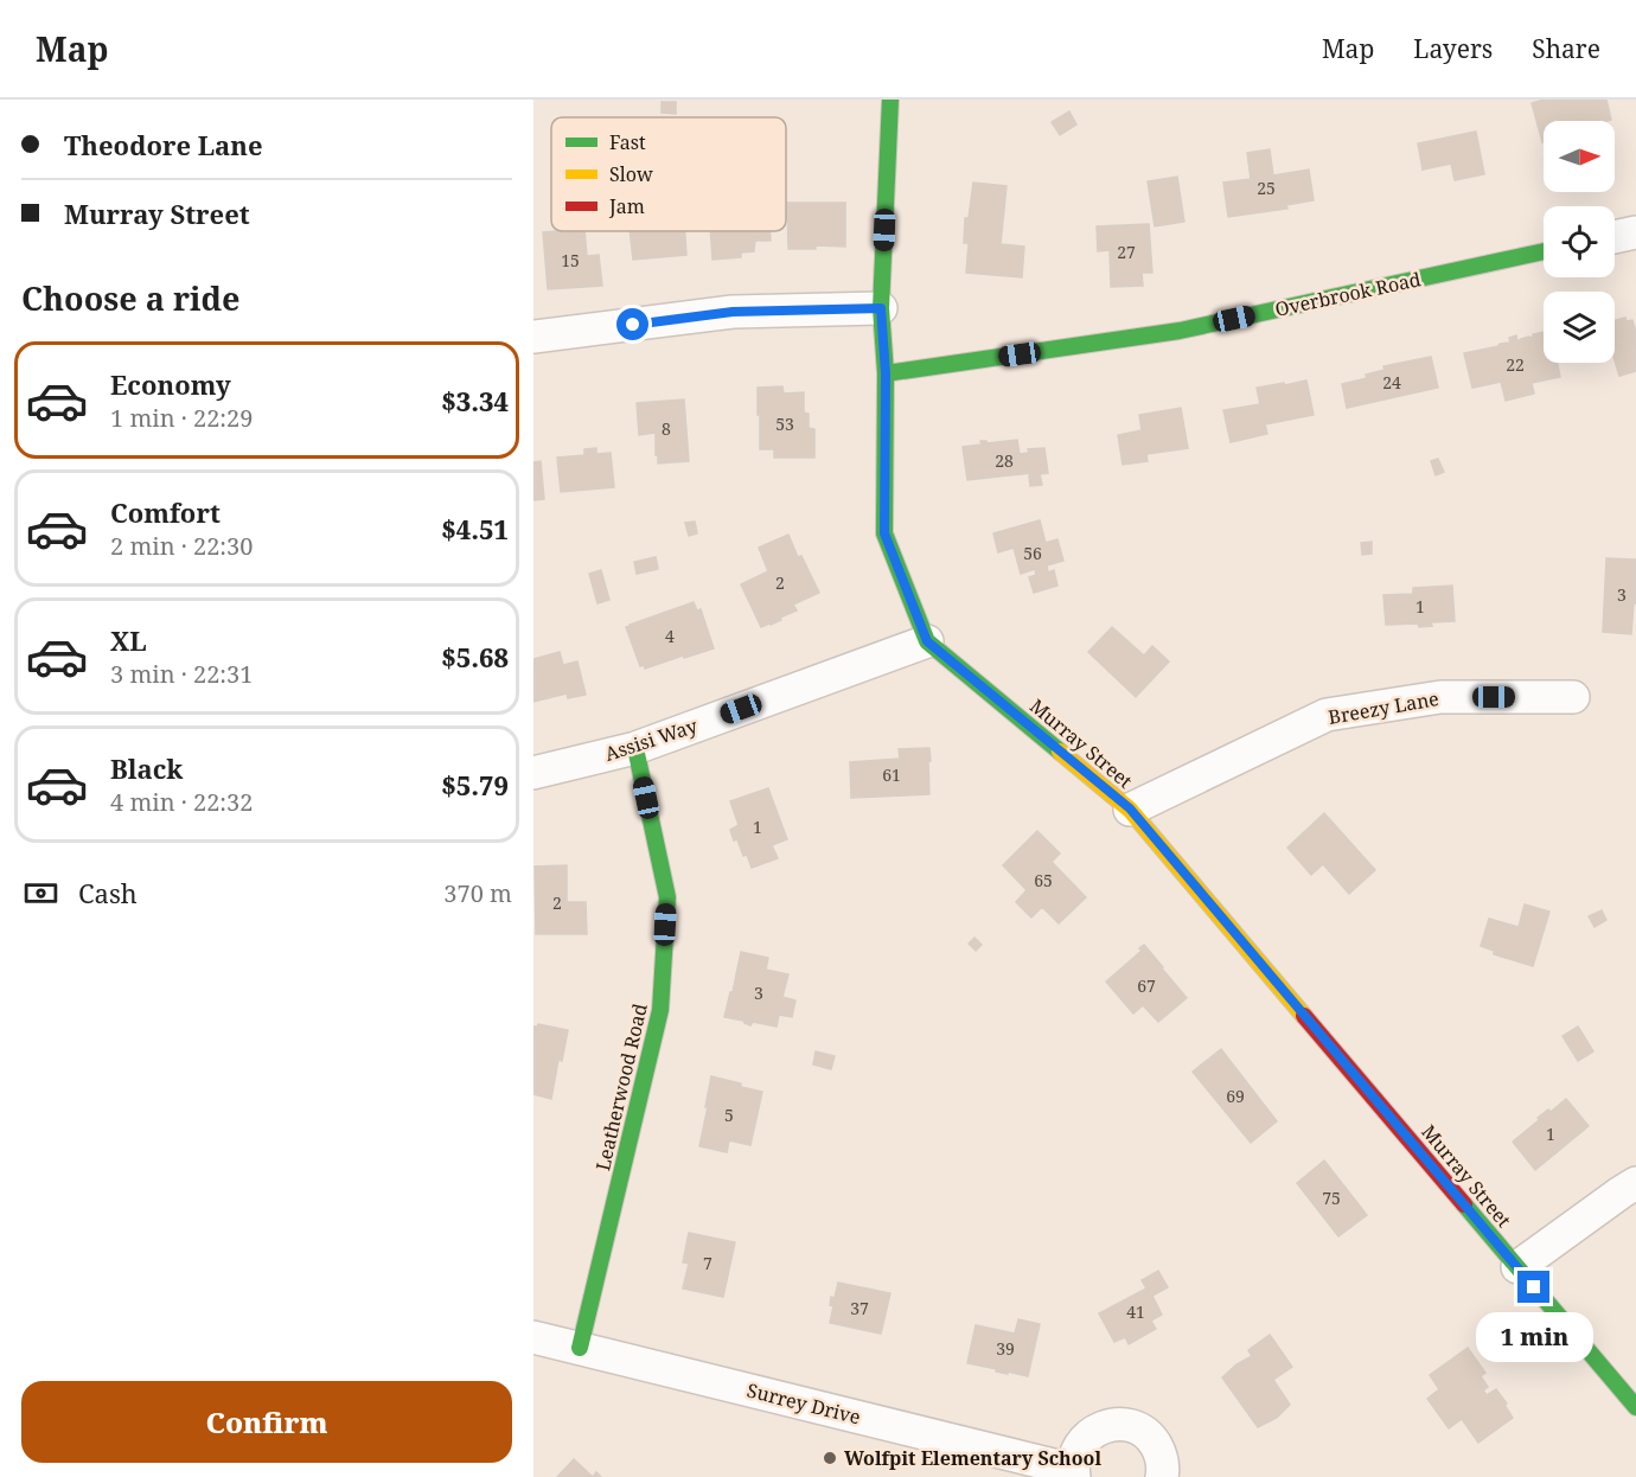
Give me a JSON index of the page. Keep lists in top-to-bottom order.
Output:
{
  "streets": {
    "street": [
      "Overbrook Road",
      "Breezy Lane",
      "Assisi Way",
      "Murray Street",
      "Leatherwood Road",
      "Surrey Drive"
    ]
  },
  "crossings": [
    ["Overbrook Road", "Murray Street"],
    ["Breezy Lane", "Murray Street"],
    ["Assisi Way", "Murray Street"],
    ["Assisi Way", "Leatherwood Road"],
    ["Leatherwood Road", "Surrey Drive"]
  ],
  "places": ["Wolfpit Elementary School"],
  "house_numbers": [
    "25",
    "27",
    "15",
    "22",
    "24",
    "53",
    "8",
    "28",
    "56",
    "2",
    "3",
    "1",
    "4",
    "61",
    "1",
    "65",
    "2",
    "67",
    "3",
    "69",
    "5",
    "1",
    "75",
    "7",
    "37",
    "41",
    "39"
  ],
  "legend": ["Fast", "Slow", "Jam"],
  "north": "right",
  "page": {
    "header": "Map",
    "nav": ["Map", "Layers", "Share"],
    "banner": ["Theodore Lane", "Murray Street"],
    "heading": "Choose a ride",
    "list": [
      {
        "name": "Economy",
        "note": "1 min · 22:29",
        "value": "$3.34"
      },
      {
        "name": "Comfort",
        "note": "2 min · 22:30",
        "value": "$4.51"
      },
      {
        "name": "XL",
        "note": "3 min · 22:31",
        "value": "$5.68"
      },
      {
        "name": "Black",
        "note": "4 min · 22:32",
        "value": "$5.79"
      }
    ],
    "pay": ["Cash", "370 m"],
    "bubble": "1 min",
    "buttons": "Confirm"
  }
}
